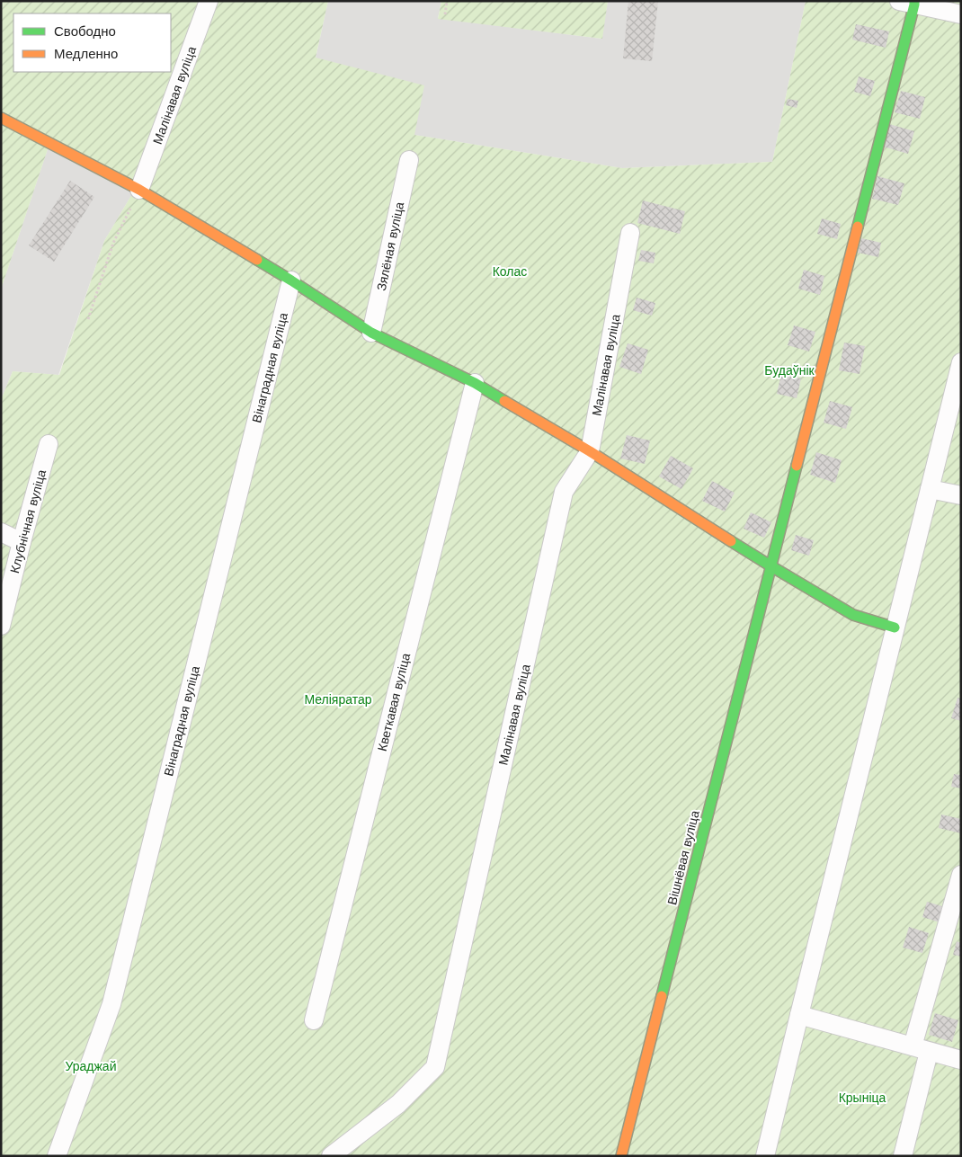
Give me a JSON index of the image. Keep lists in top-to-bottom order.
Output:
{
  "streets": {
    "street": [
      "Малінавая вуліца",
      "Зялёная вуліца",
      "Вінаградная вуліца",
      "Клубнічная вуліца",
      "Кветкавая вуліца",
      "Вішнёвая вуліца"
    ]
  },
  "parks": [
    "Колас",
    "Будаўнік",
    "Меліяратар",
    "Ураджай",
    "Крыніца"
  ],
  "legend": ["Свободно", "Медленно"]
}
